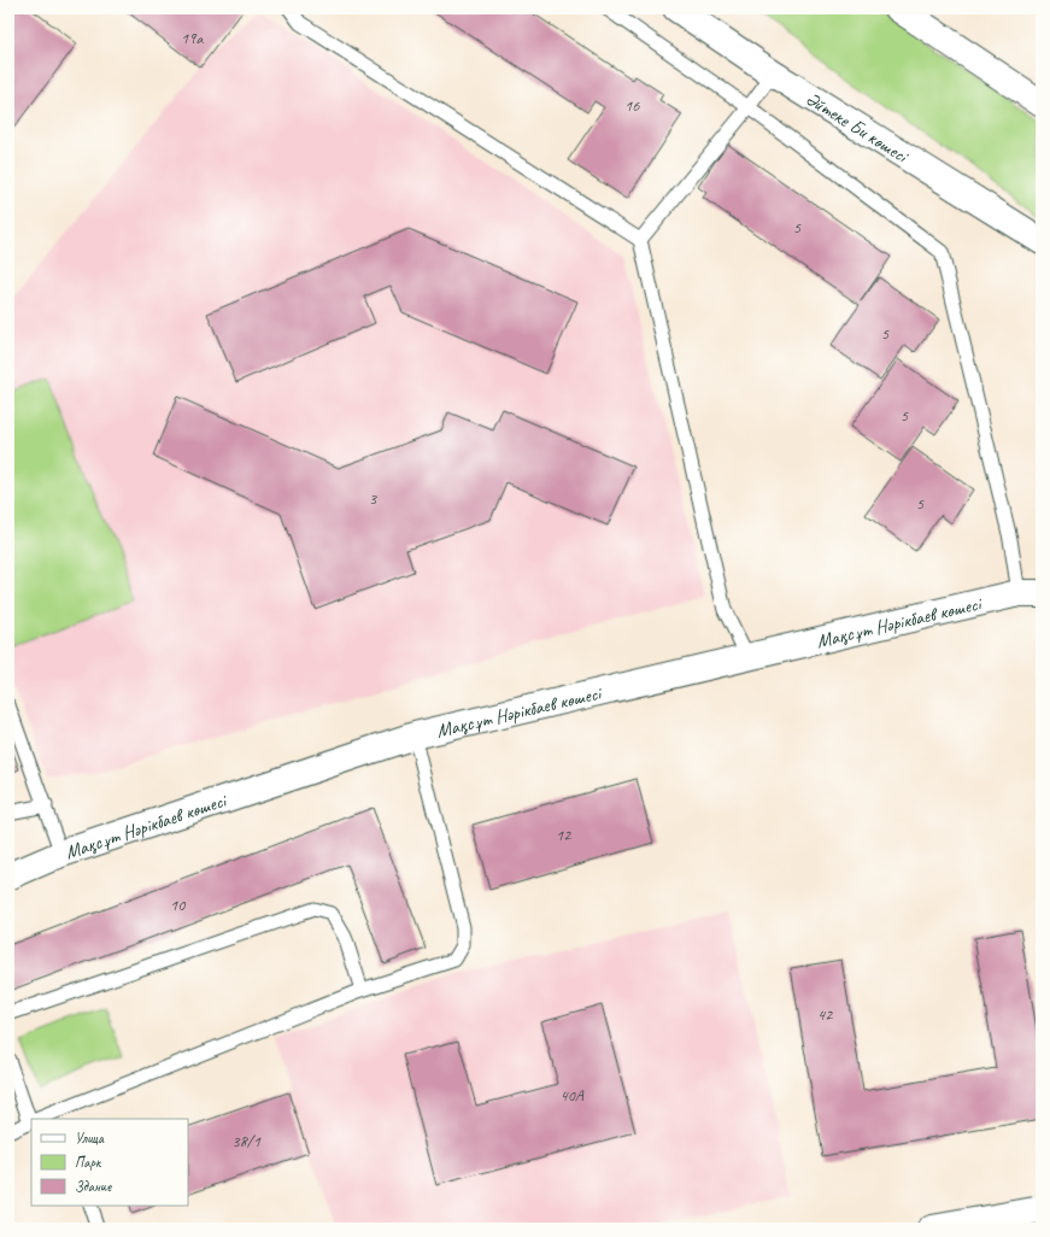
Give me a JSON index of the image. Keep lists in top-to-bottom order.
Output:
{
  "streets": {
    "street": ["Әйтеке Би көшесі", "Мақсұт Нәрікбаев көшесі"]
  },
  "house_numbers": [
    "19a",
    "16",
    "5",
    "5",
    "5",
    "3",
    "5",
    "12",
    "10",
    "42",
    "40А",
    "38/1"
  ],
  "legend": ["Улица", "Парк", "Здание"]
}
